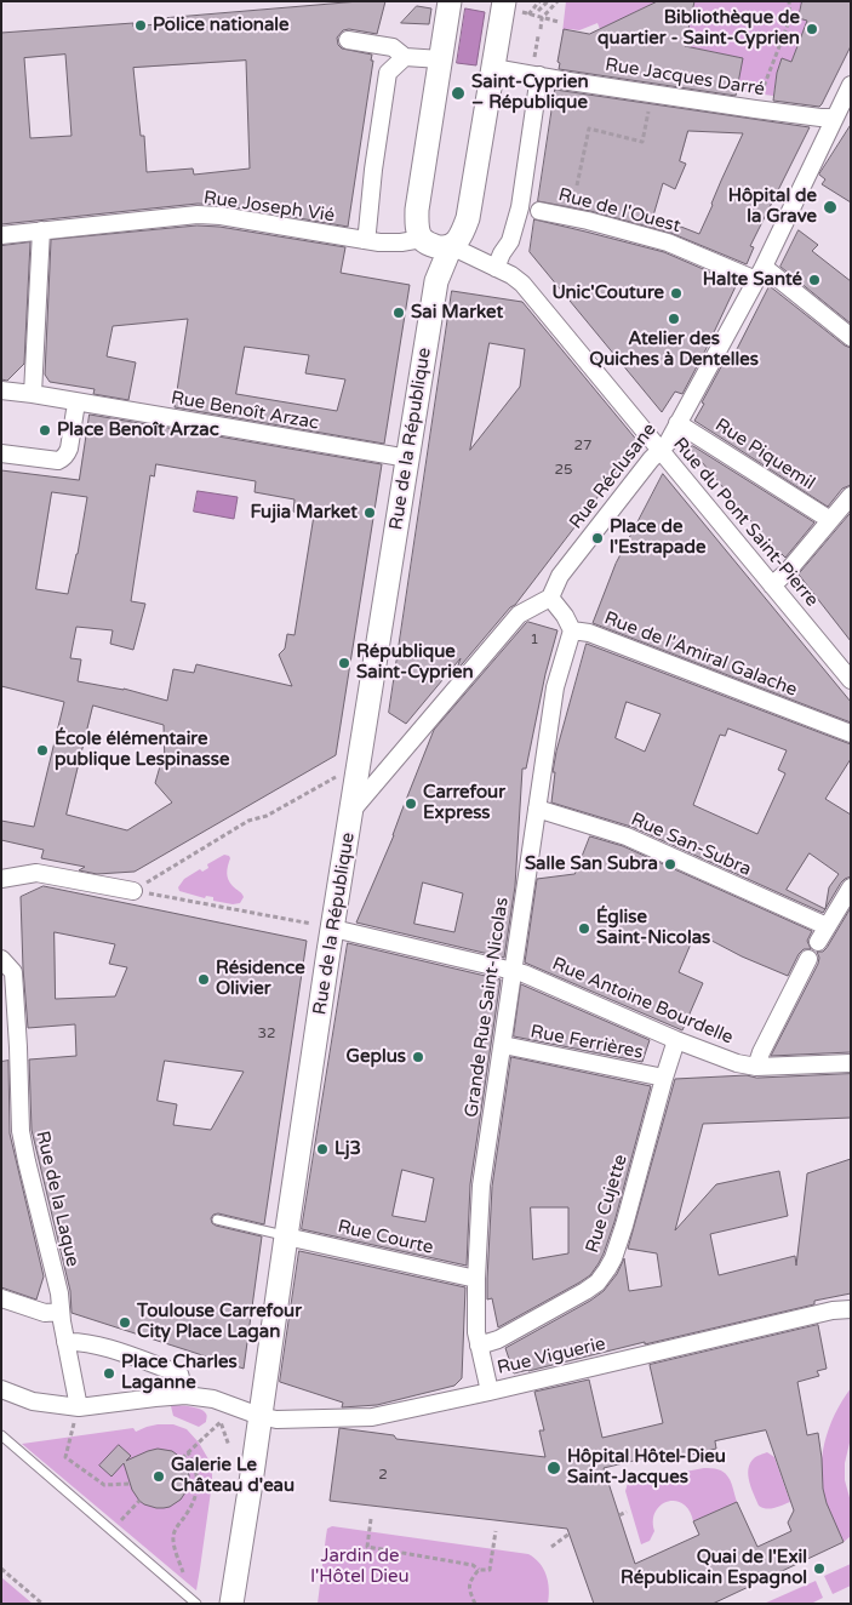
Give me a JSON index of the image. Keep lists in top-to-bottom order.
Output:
{
  "streets": {
    "street": [
      "Rue Jacques Darré",
      "Rue Joseph Vié",
      "Rue de l'Ouest",
      "Rue Benoît Arzac",
      "Rue de la République",
      "Rue Piquemil",
      "Rue Réclusane",
      "Rue du Pont Saint-Pierre",
      "Rue de l'Amiral Galache",
      "Rue San-Subra",
      "Rue Antoine Bourdelle",
      "Grande Rue Saint-Nicolas",
      "Rue Ferrières",
      "Rue de la Laque",
      "Rue Cujette",
      "Rue Courte",
      "Rue Viguerie"
    ]
  },
  "crossings": [
    ["Rue Jacques Darré", "Rue de la République"],
    ["Rue Jacques Darré", "Rue Réclusane"],
    ["Rue de l'Ouest", "Rue Réclusane"],
    ["Rue Benoît Arzac", "Rue de la République"],
    ["Rue de la République", "Rue du Pont Saint-Pierre"],
    ["Rue de la République", "Rue Antoine Bourdelle"],
    ["Rue de la République", "Rue Courte"],
    ["Rue de la République", "Rue Viguerie"],
    ["Rue Piquemil", "Rue Réclusane"],
    ["Rue Réclusane", "Rue du Pont Saint-Pierre"],
    ["Rue de l'Amiral Galache", "Grande Rue Saint-Nicolas"],
    ["Rue San-Subra", "Grande Rue Saint-Nicolas"],
    ["Rue Antoine Bourdelle", "Grande Rue Saint-Nicolas"],
    ["Rue Antoine Bourdelle", "Rue Cujette"],
    ["Grande Rue Saint-Nicolas", "Rue Ferrières"],
    ["Grande Rue Saint-Nicolas", "Rue Cujette"],
    ["Grande Rue Saint-Nicolas", "Rue Courte"],
    ["Grande Rue Saint-Nicolas", "Rue Viguerie"],
    ["Rue Ferrières", "Rue Cujette"]
  ],
  "parks": ["Jardin de l'Hôtel Dieu"],
  "places": [
    "Police nationale",
    "Bibliothèque de quartier - Saint-Cyprien",
    "Saint-Cyprien – République",
    "Hôpital de la Grave",
    "Halte Santé",
    "Unic'Couture",
    "Sai Market",
    "Atelier des Quiches à Dentelles",
    "Place Benoît Arzac",
    "Fujia Market",
    "Place de l'Estrapade",
    "République Saint-Cyprien",
    "École élémentaire publique Lespinasse",
    "Carrefour Express",
    "Salle San Subra",
    "Église Saint-Nicolas",
    "Résidence Olivier",
    "Geplus",
    "Lj3",
    "Toulouse Carrefour City Place Lagan",
    "Place Charles Laganne",
    "Hôpital Hôtel-Dieu Saint-Jacques",
    "Galerie Le Château d'eau",
    "Quai de l'Exil Républicain Espagnol"
  ],
  "house_numbers": [
    "27",
    "25",
    "1",
    "32",
    "2"
  ]
}
